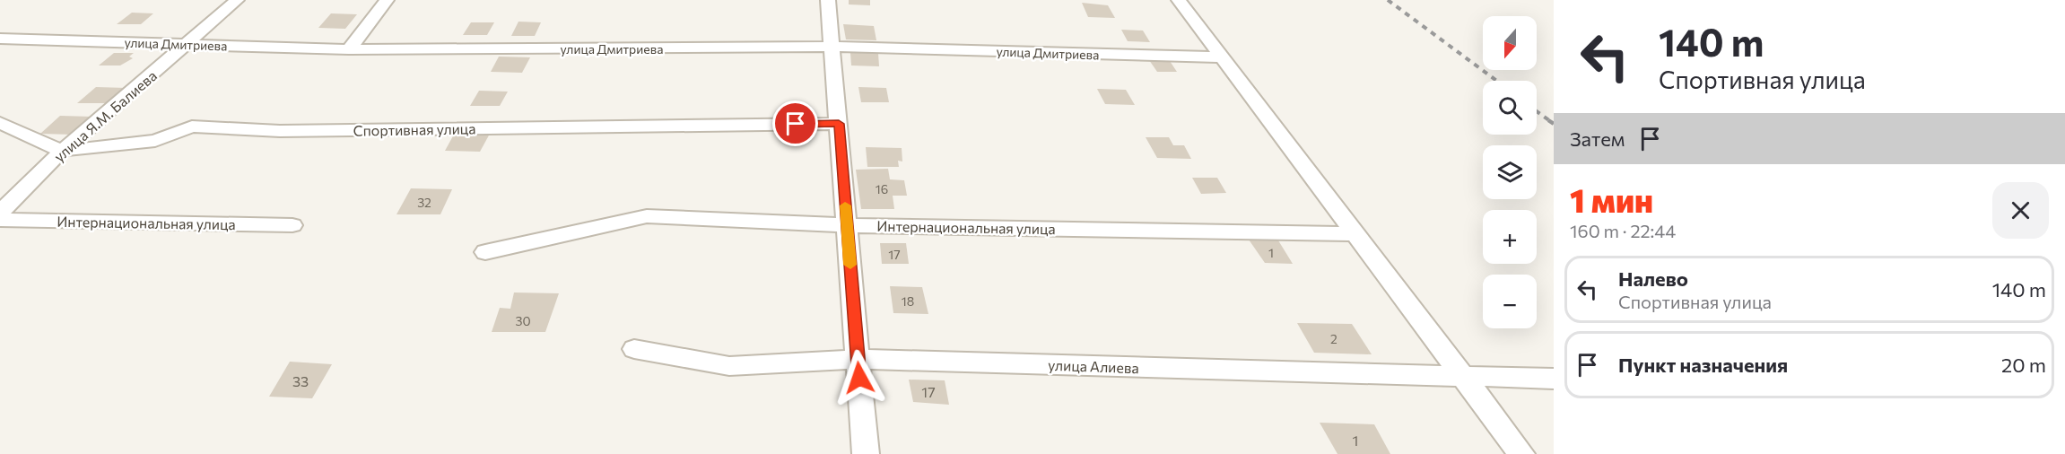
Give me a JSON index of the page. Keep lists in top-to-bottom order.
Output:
{
  "streets": {
    "street": [
      "улица Дмитриева",
      "улица Я.М. Балиева",
      "Спортивная улица",
      "Интернациональная улица",
      "улица Алиева"
    ]
  },
  "crossings": [
    ["улица Дмитриева", "улица Я.М. Балиева"],
    ["улица Я.М. Балиева", "Спортивная улица"]
  ],
  "house_numbers": [
    "16",
    "32",
    "1",
    "17",
    "18",
    "30",
    "2",
    "33",
    "17",
    "1"
  ],
  "north": "bottom",
  "page": {
    "turn": ["140 m", "Спортивная улица"],
    "map_buttons": ["+", "−"],
    "then": "Затем",
    "heading": ["1 мин", "160 m · 22:44"],
    "list": [
      {
        "name": "Налево",
        "note": "Спортивная улица",
        "value": "140 m"
      },
      {
        "name": "Пункт назначения",
        "value": "20 m"
      }
    ]
  }
}
